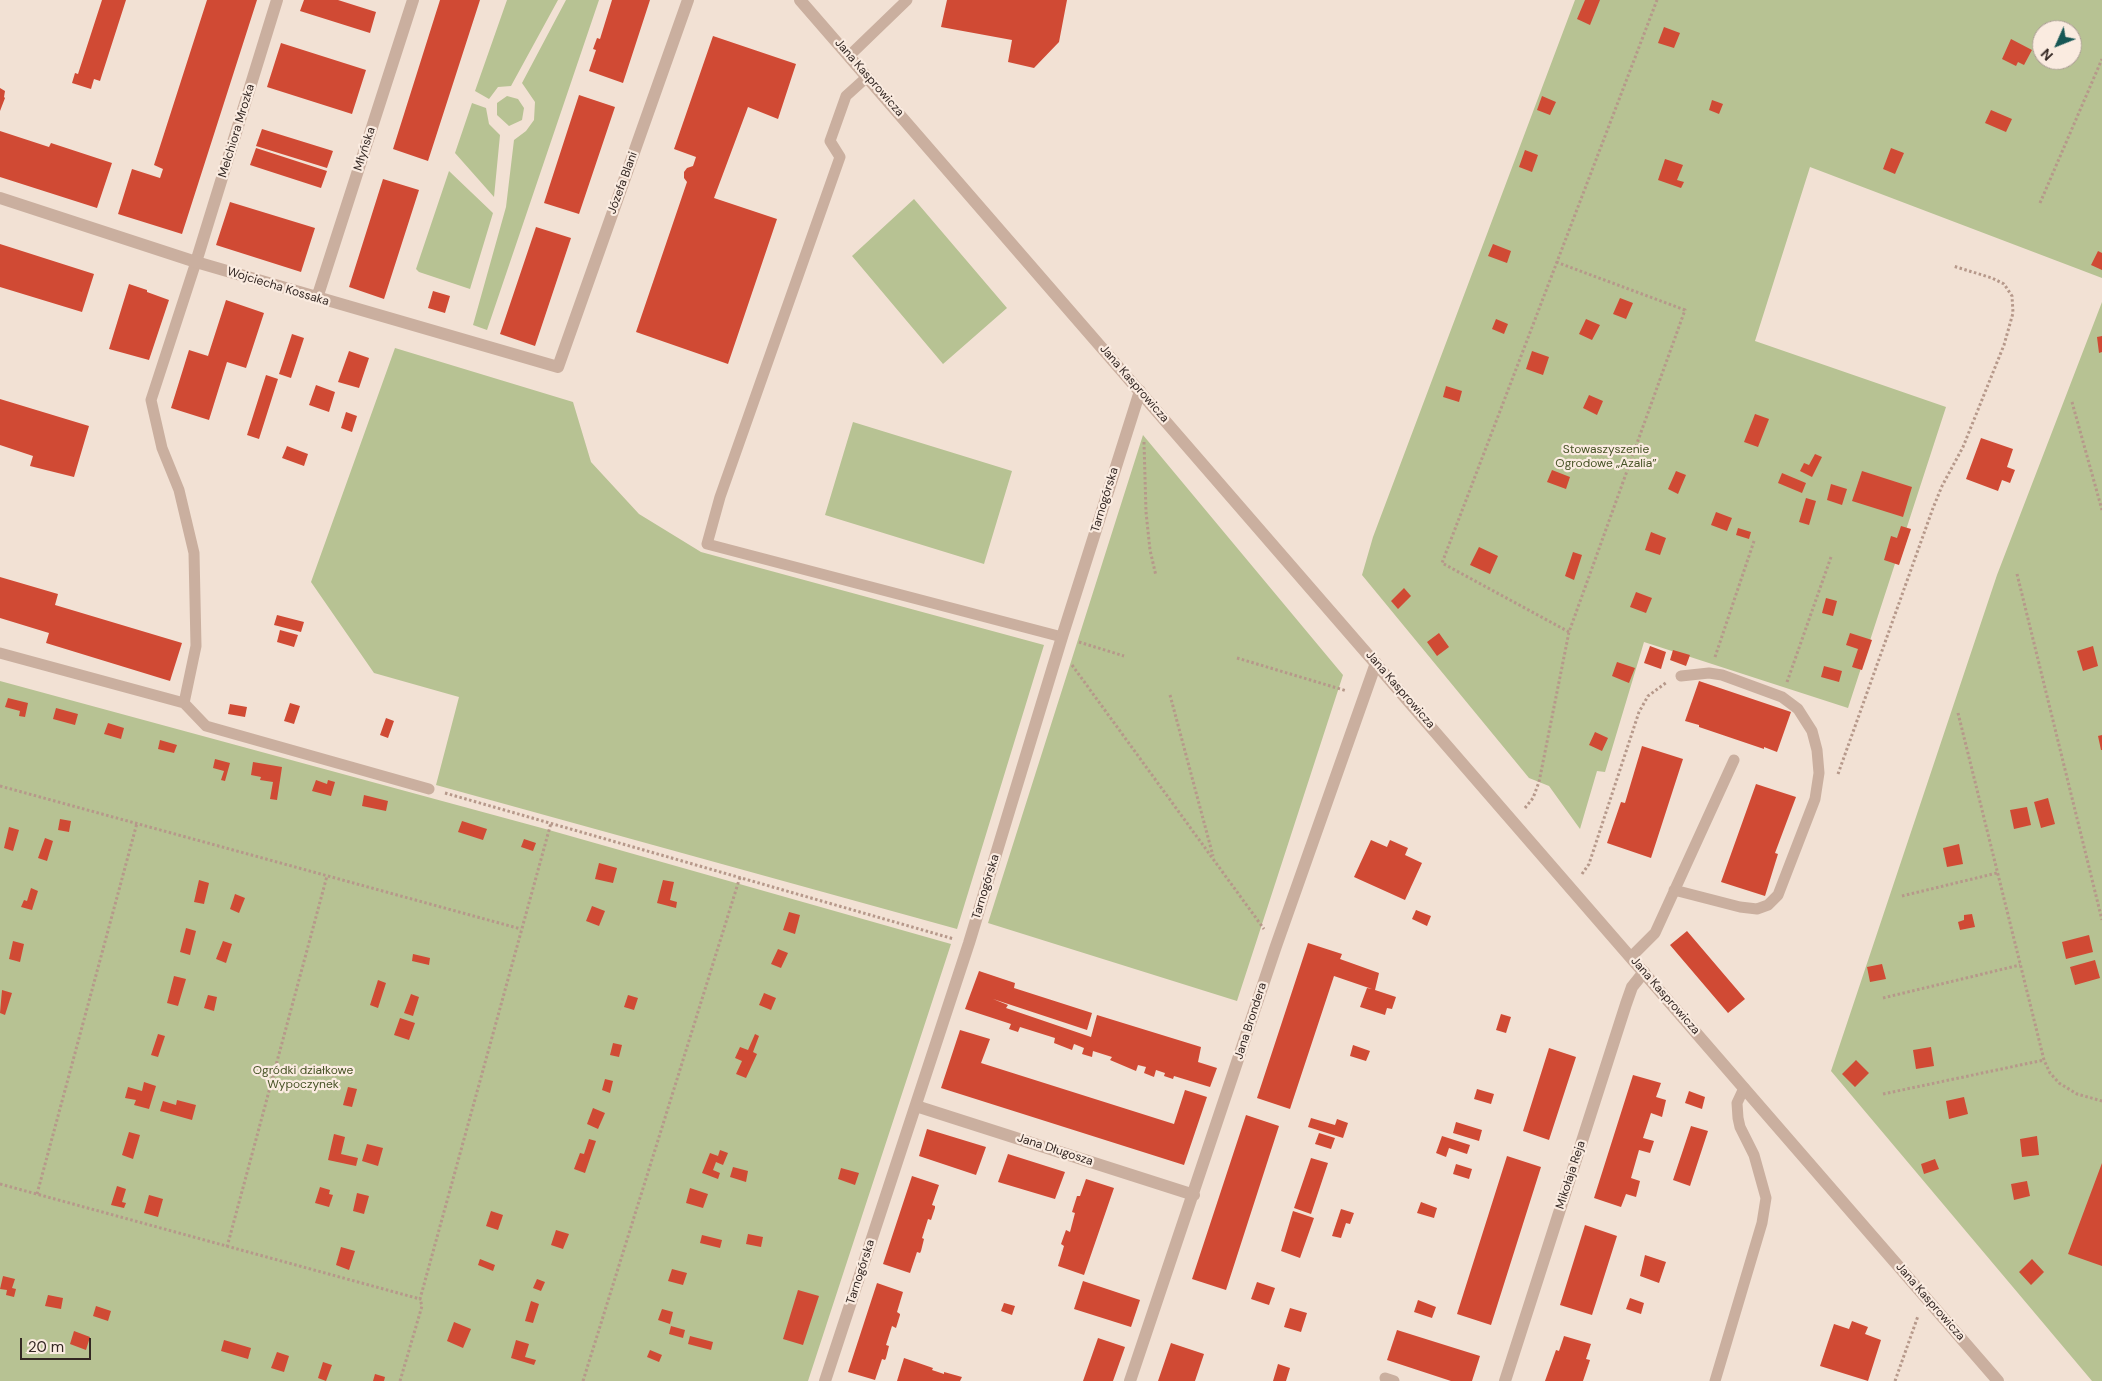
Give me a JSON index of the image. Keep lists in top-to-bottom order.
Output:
{
  "streets": {
    "street": [
      "Jana Kasprowicza",
      "Melchiora Mrozka",
      "Młyńska",
      "Józefa Blani",
      "Wojciecha Kossaka",
      "Tarnogórska",
      "Jana Brondera",
      "Jana Długosza",
      "Mikołaja Reja"
    ]
  },
  "crossings": [
    ["Jana Kasprowicza", "Tarnogórska"],
    ["Jana Kasprowicza", "Jana Brondera"],
    ["Jana Kasprowicza", "Mikołaja Reja"],
    ["Melchiora Mrozka", "Wojciecha Kossaka"],
    ["Młyńska", "Wojciecha Kossaka"],
    ["Józefa Blani", "Wojciecha Kossaka"],
    ["Tarnogórska", "Jana Długosza"],
    ["Jana Brondera", "Jana Długosza"]
  ],
  "parks": ["Stowaszyszenie Ogrodowe „Azalia”", "Ogródki działkowe Wypoczynek"],
  "scale_bar": "20 m",
  "north": "bottom left"
}
